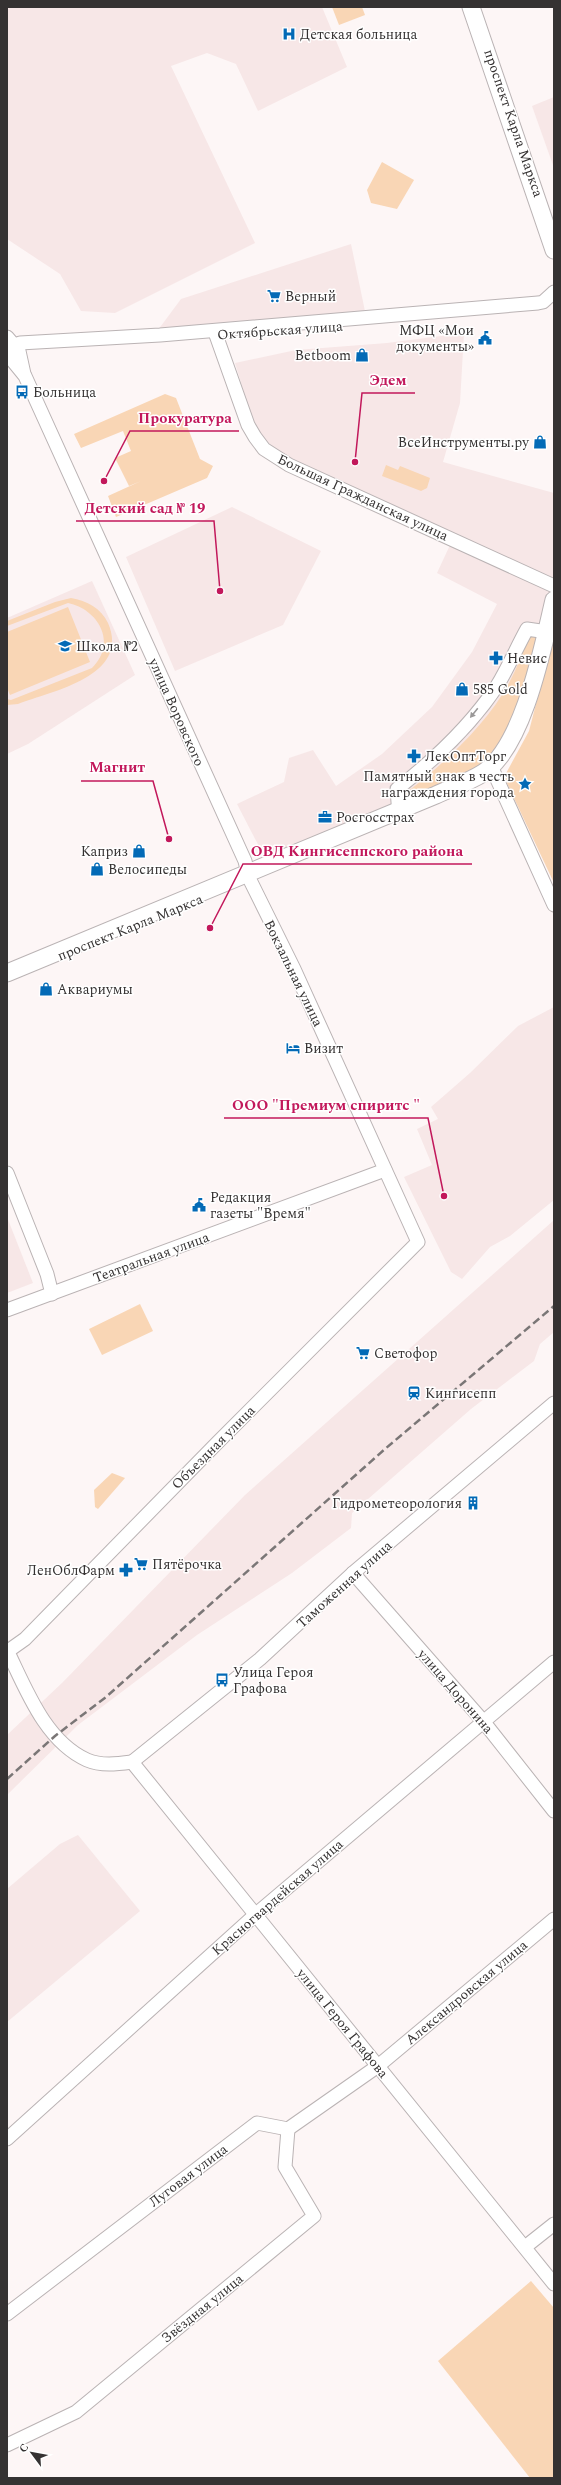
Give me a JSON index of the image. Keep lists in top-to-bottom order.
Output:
{
  "streets": {
    "main road": ["проспект Карла Маркса"],
    "street": [
      "Октябрьская улица",
      "Большая Гражданская улица",
      "улица Воровского",
      "Вокзальная улица",
      "Театральная улица",
      "Объездная улица",
      "Таможенная улица",
      "улица Доронина",
      "Красногвардейская улица",
      "Александровская улица",
      "улица Героя Графова",
      "Луговая улица",
      "Звёздная улица"
    ]
  },
  "crossings": [
    ["проспект Карла Маркса", "улица Воровского"],
    ["проспект Карла Маркса", "Вокзальная улица"],
    ["Октябрьская улица", "Большая Гражданская улица"],
    ["Октябрьская улица", "улица Воровского"],
    ["улица Воровского", "Вокзальная улица"],
    ["Вокзальная улица", "Театральная улица"],
    ["Вокзальная улица", "Объездная улица"],
    ["Таможенная улица", "улица Доронина"],
    ["Таможенная улица", "улица Героя Графова"],
    ["улица Доронина", "Красногвардейская улица"],
    ["Красногвардейская улица", "улица Героя Графова"],
    ["Александровская улица", "улица Героя Графова"],
    ["Луговая улица", "Звёздная улица"]
  ],
  "places": {
    "hospital": ["Детская больница"],
    "supermarket": ["Верный", "Светофор", "Пятёрочка"],
    "public building": ["МФЦ «Мои документы»", "Редакция газеты \"Время\""],
    "shop": [
      "Betboom",
      "ВсеИнструменты.ру",
      "585 Gold",
      "Каприз",
      "Велосипеды",
      "Аквариумы"
    ],
    "bus stop": ["Больница", "Улица Героя Графова"],
    "other": [
      "Эдем",
      "Прокуратура",
      "Детский сад № 19",
      "Магнит",
      "ОВД Кингисеппского района",
      "ООО \"Премиум спиритс \""
    ],
    "school or university": ["Школа №2"],
    "pharmacy": ["Невис", "ЛекОптТорг", "ЛенОблФарм"],
    "place": ["Памятный знак в честь награждения города"],
    "office": ["Росгосстрах"],
    "hotel": ["Визит"],
    "station": ["Кингисепп"],
    "building": ["Гидрометеорология"]
  },
  "north": "top left"
}
